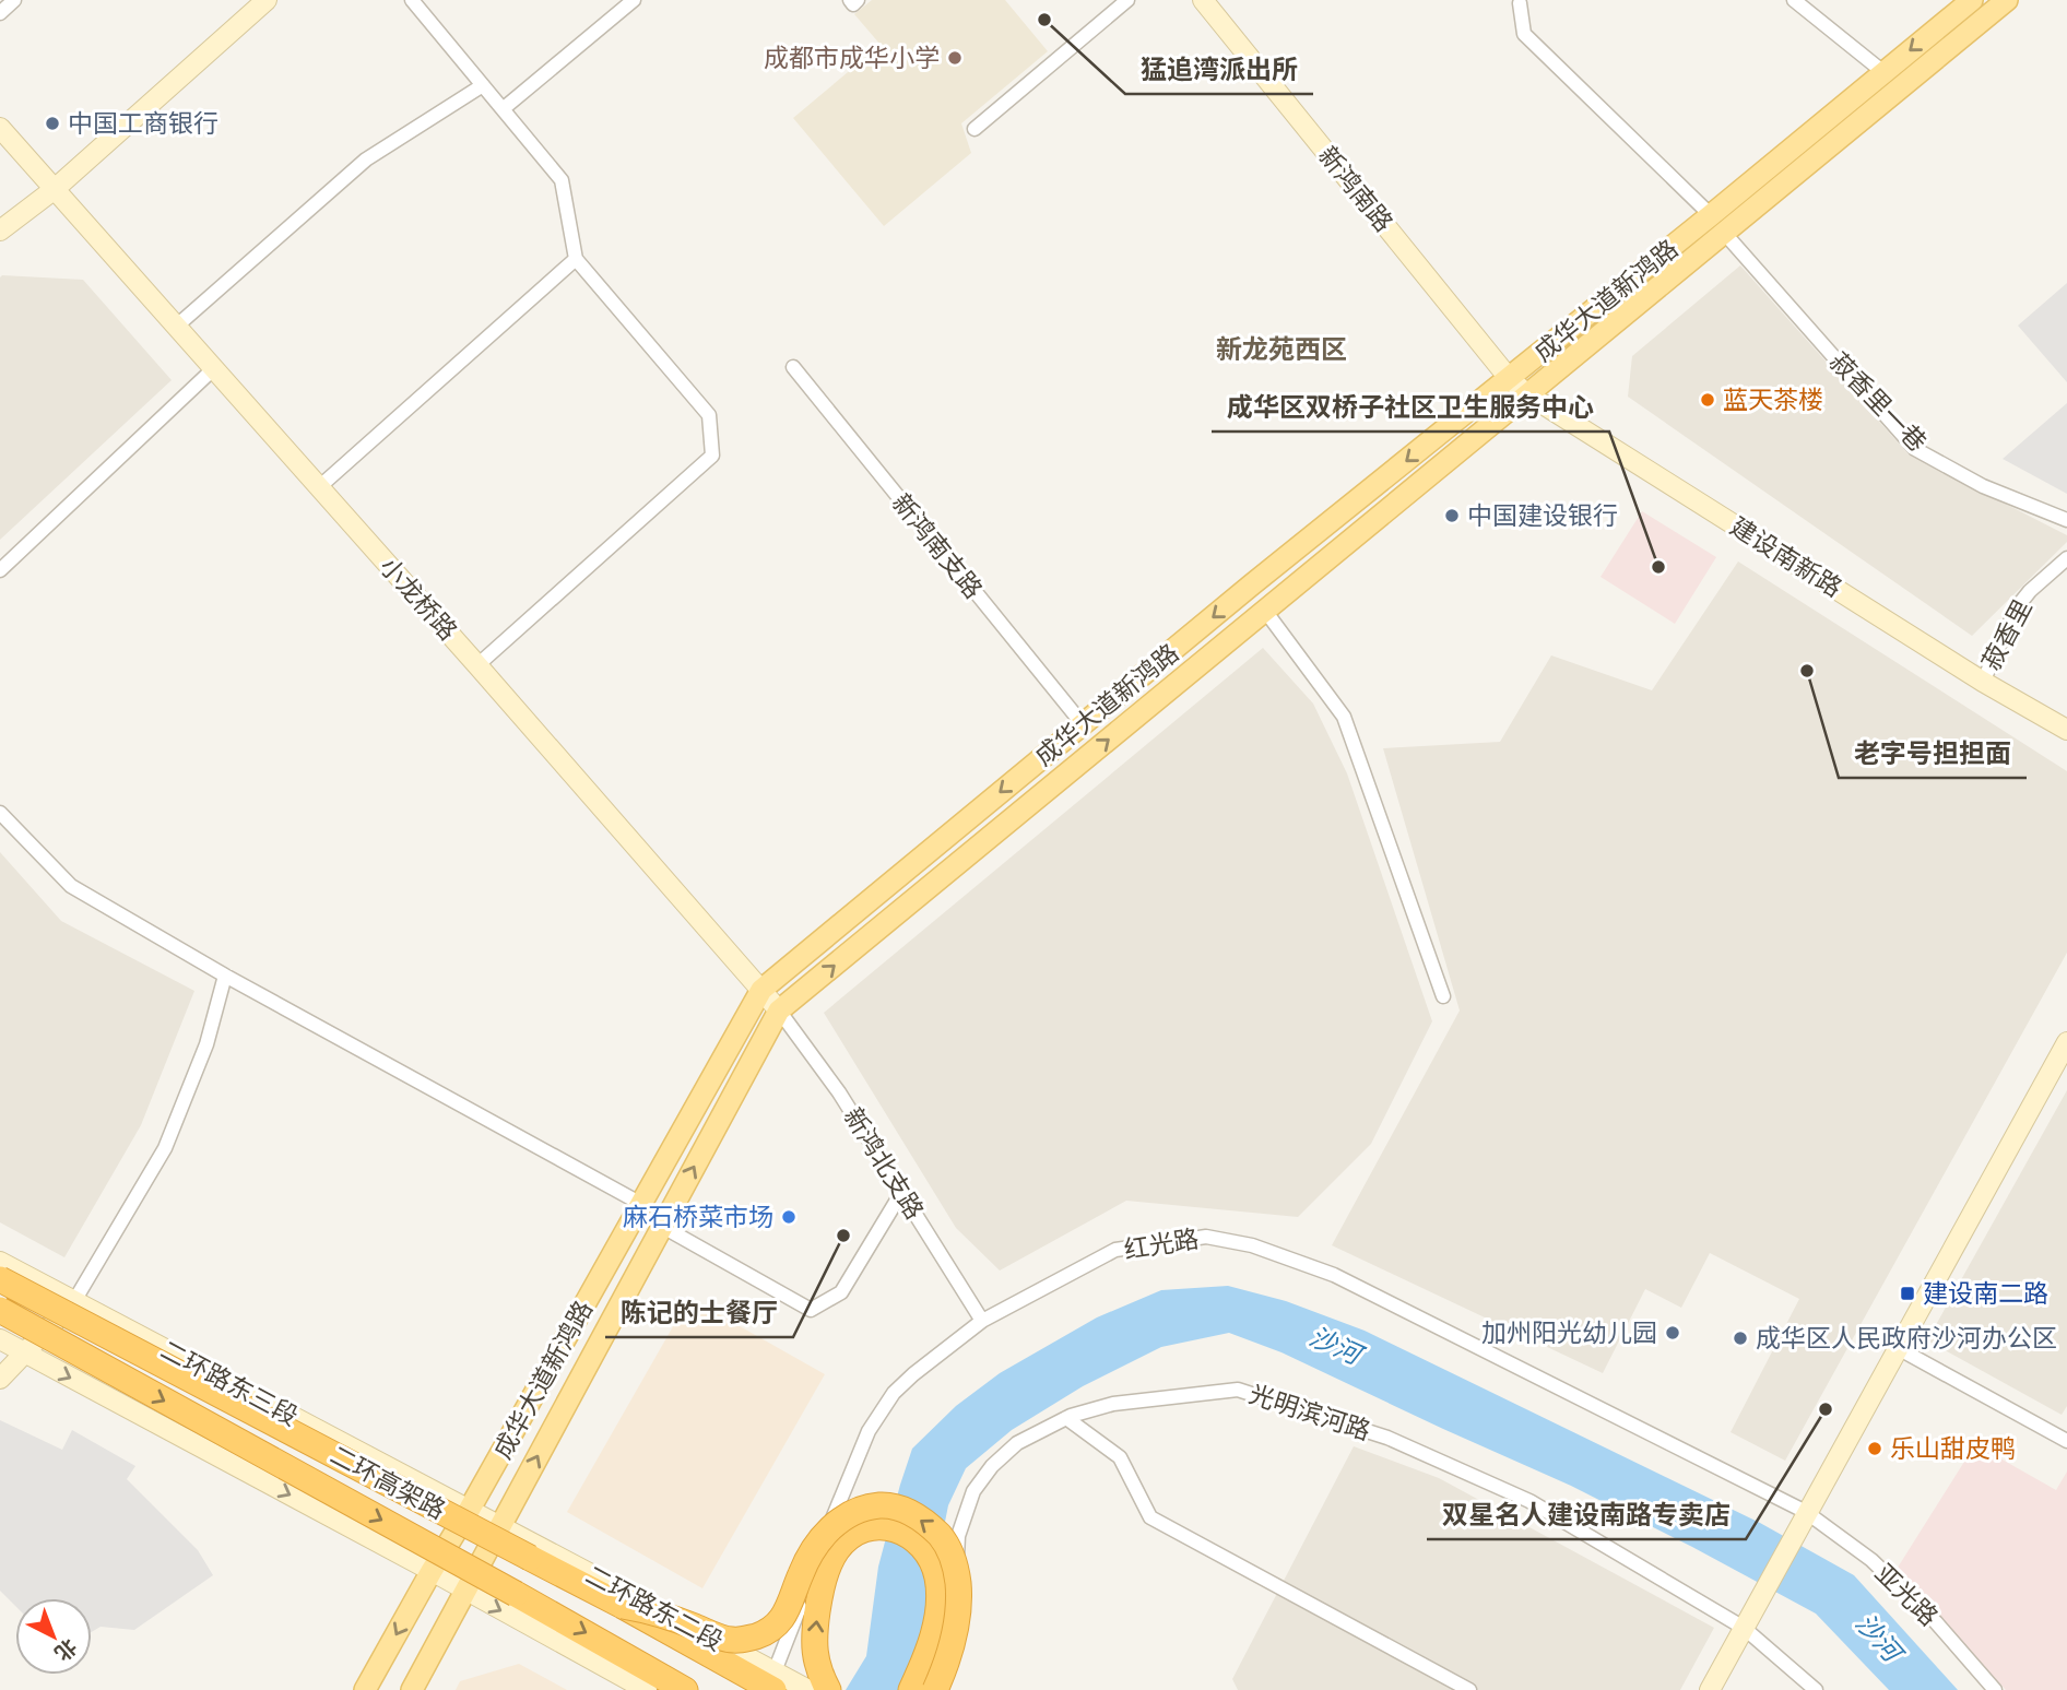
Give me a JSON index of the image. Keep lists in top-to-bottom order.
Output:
{
  "streets": {
    "highway": ["二环高架路"],
    "main road": ["成华大道新鸿路"],
    "street": [
      "新鸿南路",
      "菽香里一巷",
      "新鸿南支路",
      "建设南新路",
      "小龙桥路",
      "菽香里",
      "新鸿北支路",
      "红光路",
      "二环路东三段",
      "光明滨河路",
      "亚光路",
      "二环路东二段"
    ]
  },
  "crossings": [
    ["新鸿南路", "成华大道新鸿路"],
    ["新鸿南路", "建设南新路"],
    ["成华大道新鸿路", "菽香里一巷"],
    ["成华大道新鸿路", "新鸿南支路"],
    ["成华大道新鸿路", "建设南新路"],
    ["成华大道新鸿路", "小龙桥路"],
    ["成华大道新鸿路", "新鸿北支路"],
    ["成华大道新鸿路", "二环路东三段"],
    ["成华大道新鸿路", "二环路东二段"],
    ["建设南新路", "菽香里"],
    ["小龙桥路", "新鸿北支路"],
    ["新鸿北支路", "红光路"],
    ["红光路", "二环高架路"],
    ["红光路", "亚光路"],
    ["红光路", "二环路东二段"],
    ["二环路东三段", "二环路东二段"],
    ["二环高架路", "二环路东二段"]
  ],
  "districts": ["新龙苑西区"],
  "water": ["沙河"],
  "places": {
    "other": [
      "猛追湾派出所",
      "成都市成华小学",
      "中国工商银行",
      "蓝天茶楼",
      "中国建设银行",
      "成华区双桥子社区卫生服务中心",
      "老字号担担面",
      "麻石桥菜市场",
      "陈记的士餐厅",
      "加州阳光幼儿园",
      "成华区人民政府沙河办公区",
      "双星名人建设南路专卖店",
      "乐山甜皮鸭"
    ],
    "transit": ["建设南二路"]
  },
  "north": "bottom right"
}
